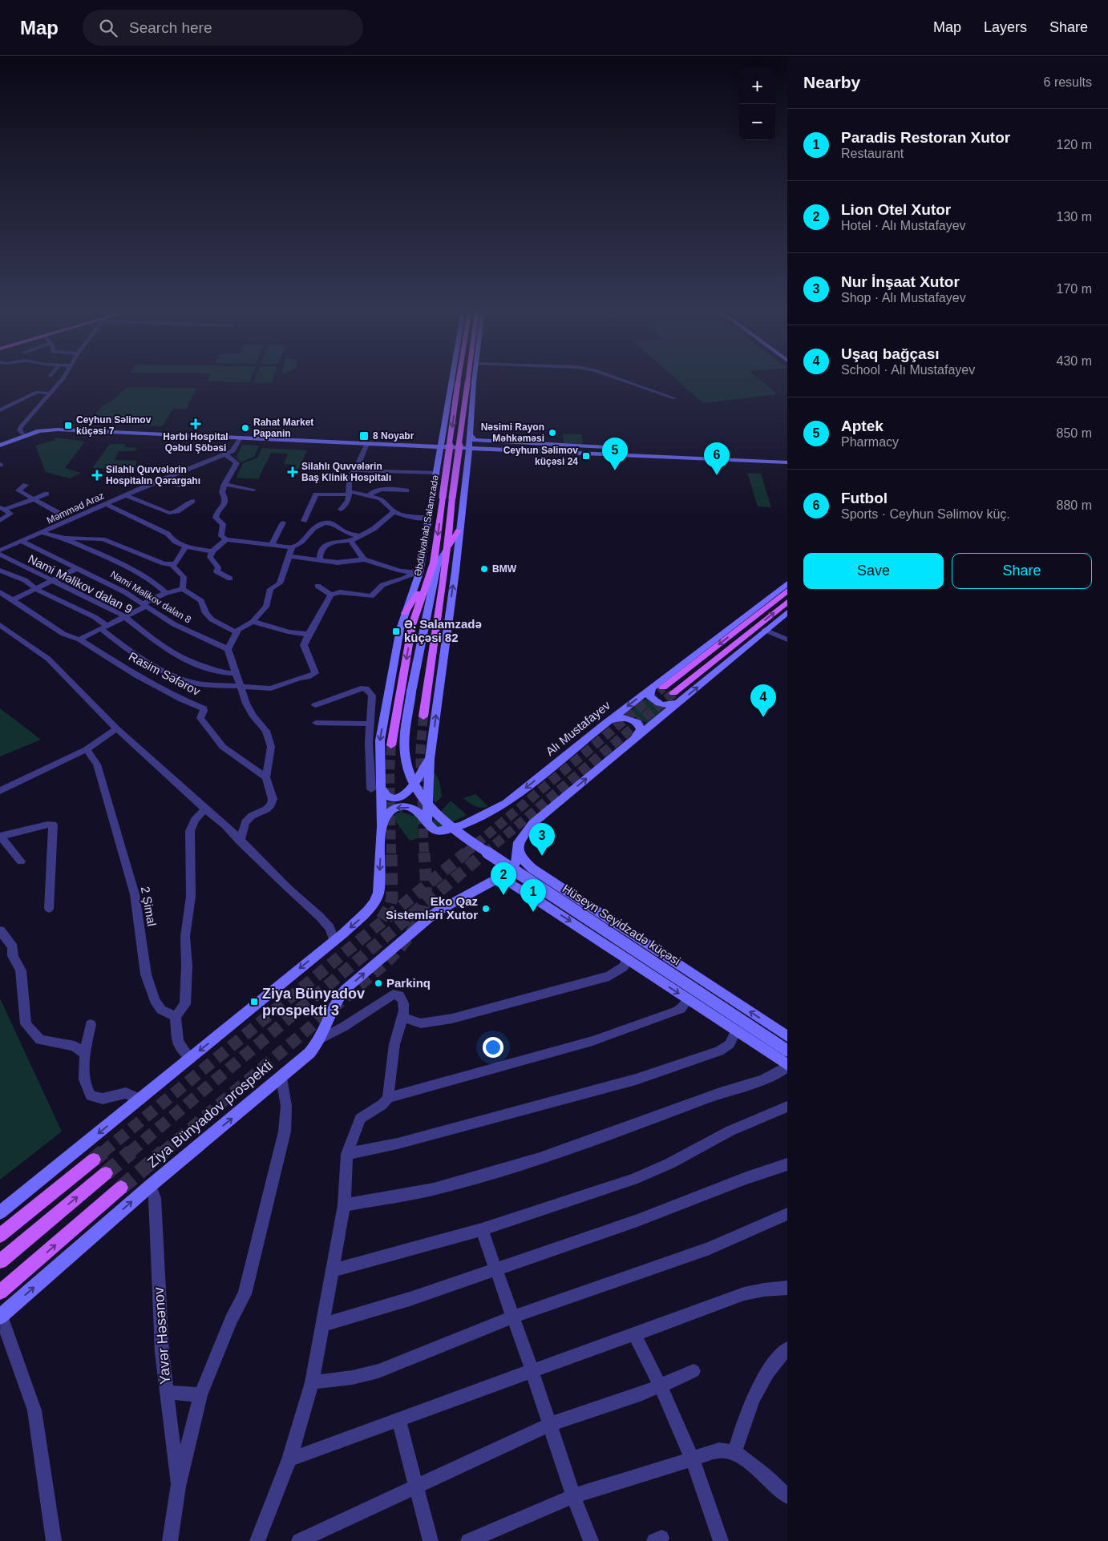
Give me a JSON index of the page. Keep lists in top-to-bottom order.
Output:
{
  "streets": {
    "main road": [
      "Əbdülvahab Salamzadə",
      "Alı Mustafayev",
      "Hüseyn Seyidzadə küçəsi",
      "Ziya Bünyadov prospekti"
    ],
    "street": [
      "Məmməd Araz",
      "Nami Məlikov dalan 9",
      "Nami Məlikov dalan 8",
      "Rasim Səfərov",
      "2 Şimal",
      "Yavər Həsənov"
    ]
  },
  "crossings": [
    ["Məmməd Araz", "Nami Məlikov dalan 8"],
    ["Ziya Bünyadov prospekti", "Yavər Həsənov"]
  ],
  "places": {
    "health": ["Hərbi Hospital Qəbul Şöbəsi", "Silahlı Quvvələrin Baş Klinik Hospitalı", "Silahlı Quvvələrin Hospitalın Qərargahı"],
    "transit": [
      "Ceyhun Səlimov küçəsi 7",
      "8 Noyabr",
      "Ceyhun Səlimov küçəsi 24",
      "Ə. Salamzadə küçəsi 82",
      "Ziya Bünyadov prospekti 3"
    ],
    "other": [
      "Rahat Market Papanin",
      "Nəsimi Rayon Məhkəməsi",
      "BMW",
      "Eko Qaz Sistemləri Xutor",
      "Parkinq"
    ]
  },
  "page": {
    "header": "Map",
    "search": "Search here",
    "nav": ["Map", "Layers", "Share"],
    "heading": ["Nearby", "6 results"],
    "map_buttons": ["+", "−"],
    "list": [
      {
        "mark": "1",
        "name": "Paradis Restoran Xutor",
        "note": "Restaurant",
        "value": "120 m"
      },
      {
        "mark": "2",
        "name": "Lion Otel Xutor",
        "note": "Hotel · Alı Mustafayev",
        "value": "130 m"
      },
      {
        "mark": "3",
        "name": "Nur İnşaat Xutor",
        "note": "Shop · Alı Mustafayev",
        "value": "170 m"
      },
      {
        "mark": "4",
        "name": "Uşaq bağçası",
        "note": "School · Alı Mustafayev",
        "value": "430 m"
      },
      {
        "mark": "5",
        "name": "Aptek",
        "note": "Pharmacy",
        "value": "850 m"
      },
      {
        "mark": "6",
        "name": "Futbol",
        "note": "Sports · Ceyhun Səlimov küç.",
        "value": "880 m"
      }
    ],
    "pins": [
      "5",
      "6",
      "4",
      "3",
      "2",
      "1"
    ],
    "buttons": ["Save", "Share"]
  }
}
